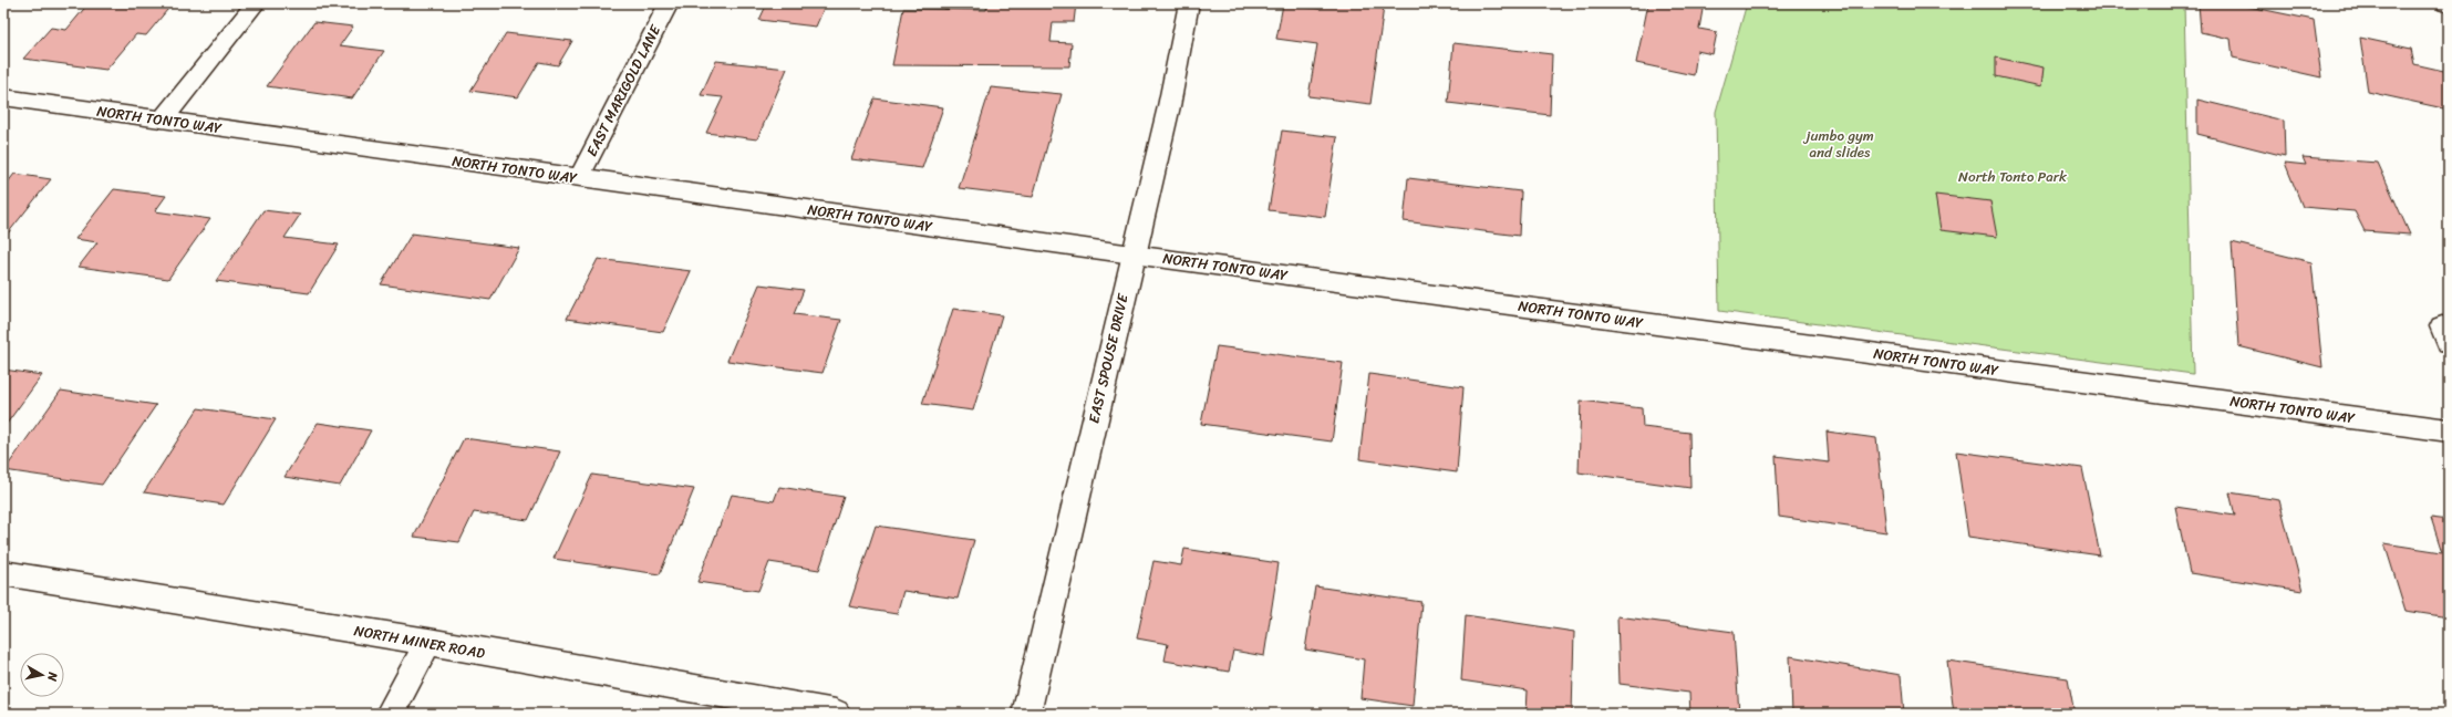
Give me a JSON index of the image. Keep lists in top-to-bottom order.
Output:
{
  "streets": {
    "street": [
      "EAST MARIGOLD LANE",
      "NORTH TONTO WAY",
      "EAST SPOUSE DRIVE",
      "NORTH MINER ROAD"
    ]
  },
  "crossings": [
    ["EAST MARIGOLD LANE", "NORTH TONTO WAY"],
    ["NORTH TONTO WAY", "EAST SPOUSE DRIVE"]
  ],
  "parks": ["jumbo gym and slides", "North Tonto Park"],
  "north": "right"
}
